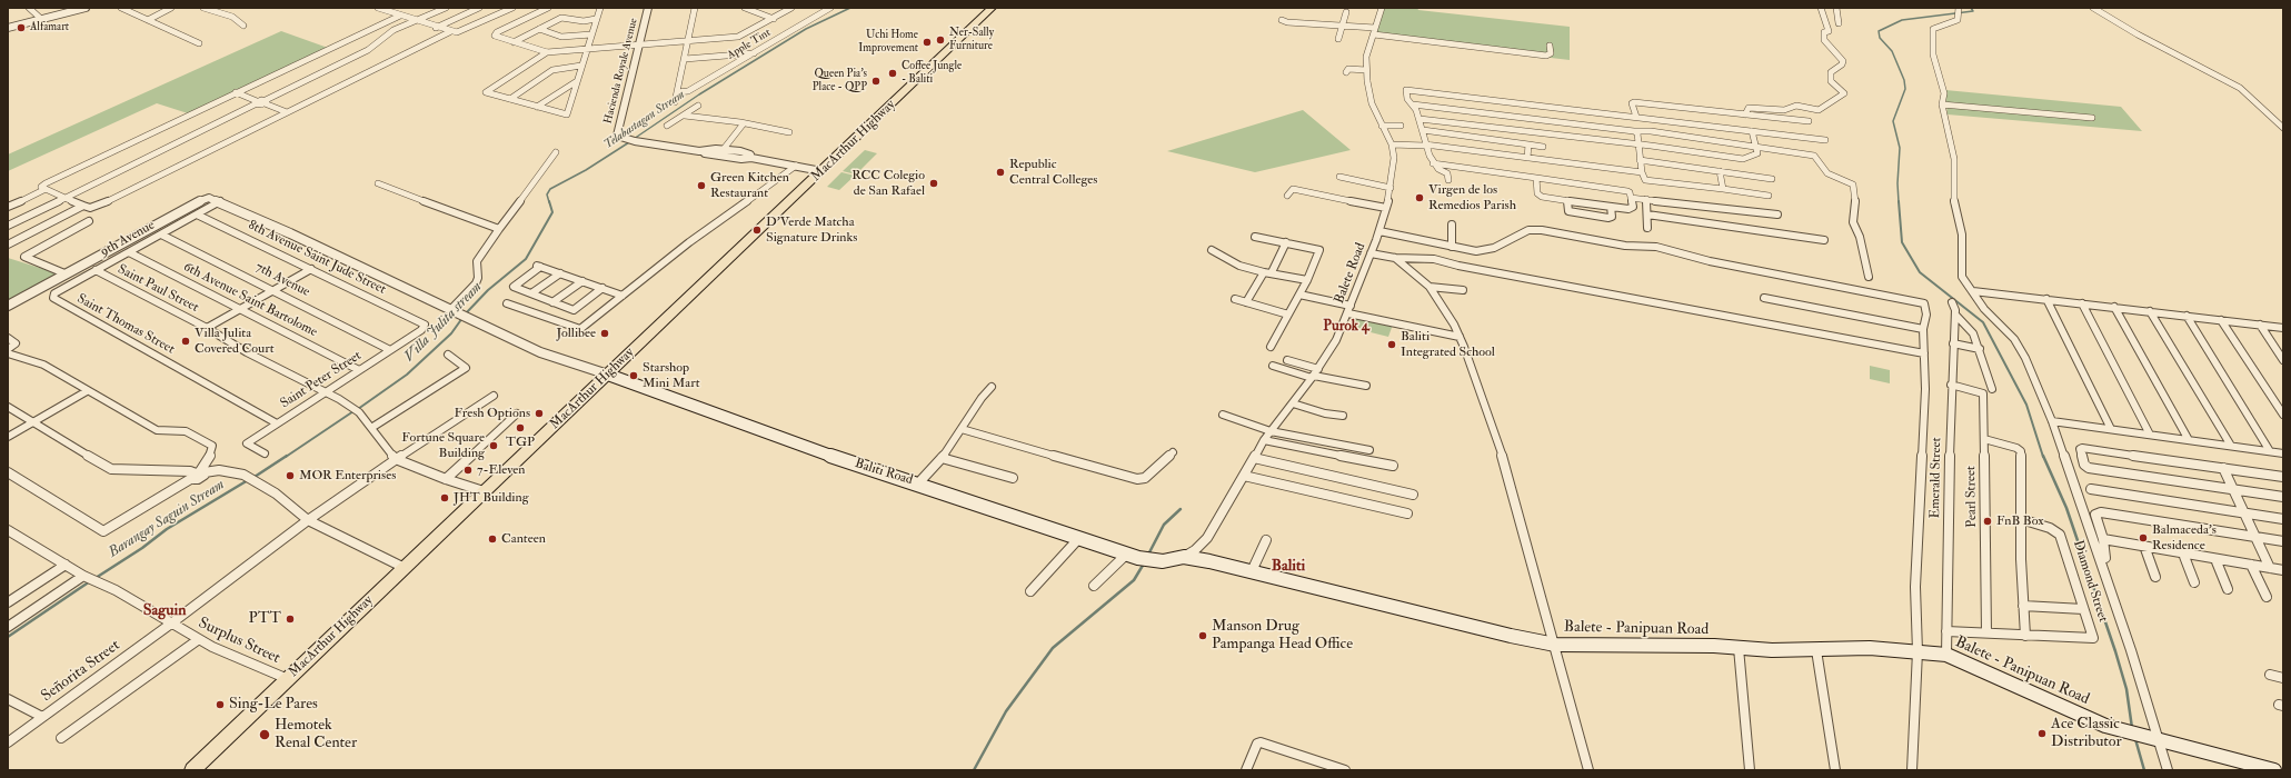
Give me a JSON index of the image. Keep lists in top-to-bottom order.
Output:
{
  "streets": {
    "highway": ["MacArthur Highway"],
    "main road": ["Baliti Road", "Balete - Panipuan Road"],
    "street": [
      "Apple Tint",
      "Hacienda Royale Avenue",
      "9th Avenue",
      "8th Avenue Saint Jude Street",
      "Balete Road",
      "7th Avenue",
      "Saint Paul Street",
      "6th Avenue Saint Bartolome",
      "Saint Thomas Street",
      "Saint Peter Street",
      "Emerald Street",
      "Pearl Street",
      "Diamond Street",
      "Surplus Street",
      "Señorita Street"
    ]
  },
  "crossings": [
    ["Hacienda Royale Avenue", "MacArthur Highway"],
    ["MacArthur Highway", "Baliti Road"],
    ["MacArthur Highway", "Surplus Street"],
    ["9th Avenue", "8th Avenue Saint Jude Street"],
    ["9th Avenue", "7th Avenue"],
    ["9th Avenue", "Saint Paul Street"],
    ["9th Avenue", "6th Avenue Saint Bartolome"],
    ["9th Avenue", "Saint Thomas Street"],
    ["8th Avenue Saint Jude Street", "Saint Peter Street"],
    ["Balete Road", "Balete - Panipuan Road"],
    ["7th Avenue", "Saint Peter Street"],
    ["Saint Paul Street", "Saint Peter Street"],
    ["Saint Paul Street", "Señorita Street"],
    ["6th Avenue Saint Bartolome", "Saint Peter Street"],
    ["Saint Thomas Street", "Saint Peter Street"],
    ["Baliti Road", "Balete - Panipuan Road"],
    ["Emerald Street", "Pearl Street"],
    ["Emerald Street", "Diamond Street"],
    ["Emerald Street", "Balete - Panipuan Road"],
    ["Pearl Street", "Diamond Street"],
    ["Surplus Street", "Señorita Street"]
  ],
  "districts": ["Purok 4", "Baliti", "Saguin"],
  "water": ["Telabastagan Stream", "Villa Julita stream", "Barangay Saguin Stream"],
  "places": [
    "Alfamart",
    "Ner-Sally Furniture",
    "Uchi Home Improvement",
    "Coffee Jungle - Baliti",
    "Queen Pia’s Place - QPP",
    "Republic Central Colleges",
    "RCC Colegio de San Rafael",
    "Green Kitchen Restaurant",
    "Virgen de los Remedios Parish",
    "D'Verde Matcha Signature Drinks",
    "Jollibee",
    "Villa Julita Covered Court",
    "Baliti Integrated School",
    "Starshop Mini Mart",
    "Fresh Options",
    "TGP",
    "Fortune Square Building",
    "7-Eleven",
    "MOR Enterprises",
    "JHT Building",
    "FnB Box",
    "Balmaceda's Residence",
    "Canteen",
    "PTT",
    "Manson Drug Pampanga Head Office",
    "Sing-Le Pares",
    "Ace Classic Distributor",
    "Hemotek Renal Center"
  ]
}
